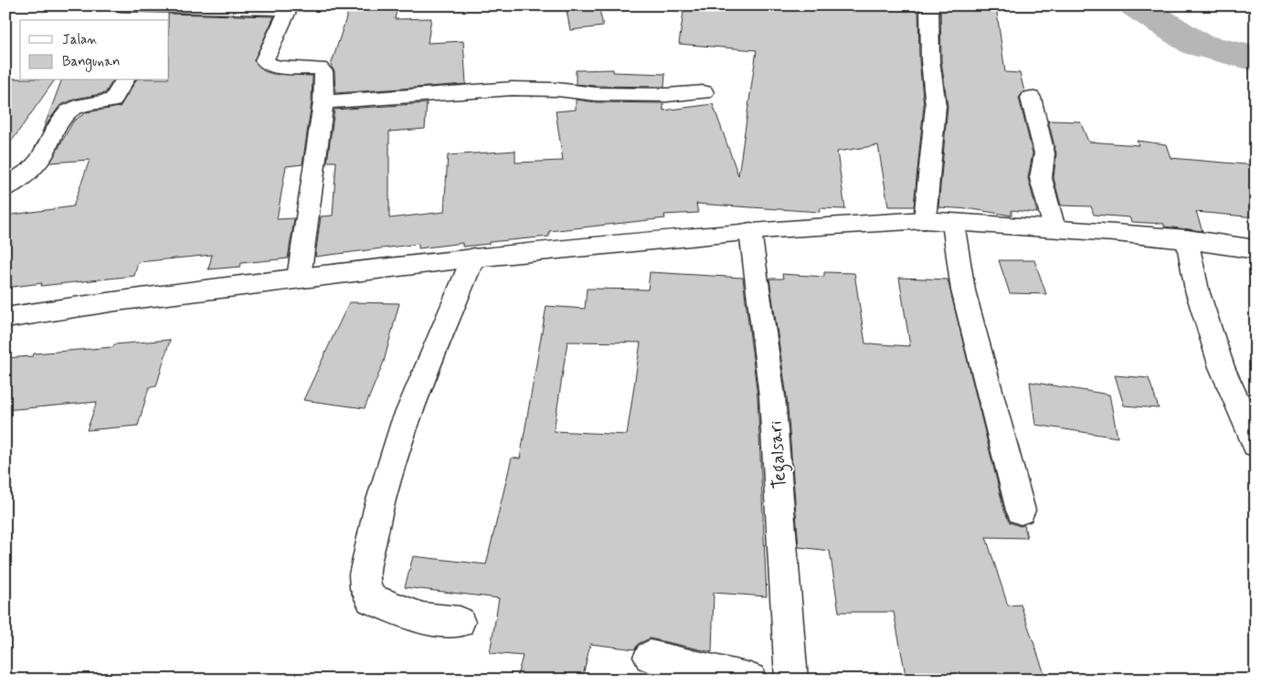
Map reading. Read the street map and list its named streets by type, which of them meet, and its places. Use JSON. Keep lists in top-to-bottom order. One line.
{"streets":{"street":["Tegalsari"]},"legend":["Jalan","Bangunan"]}
